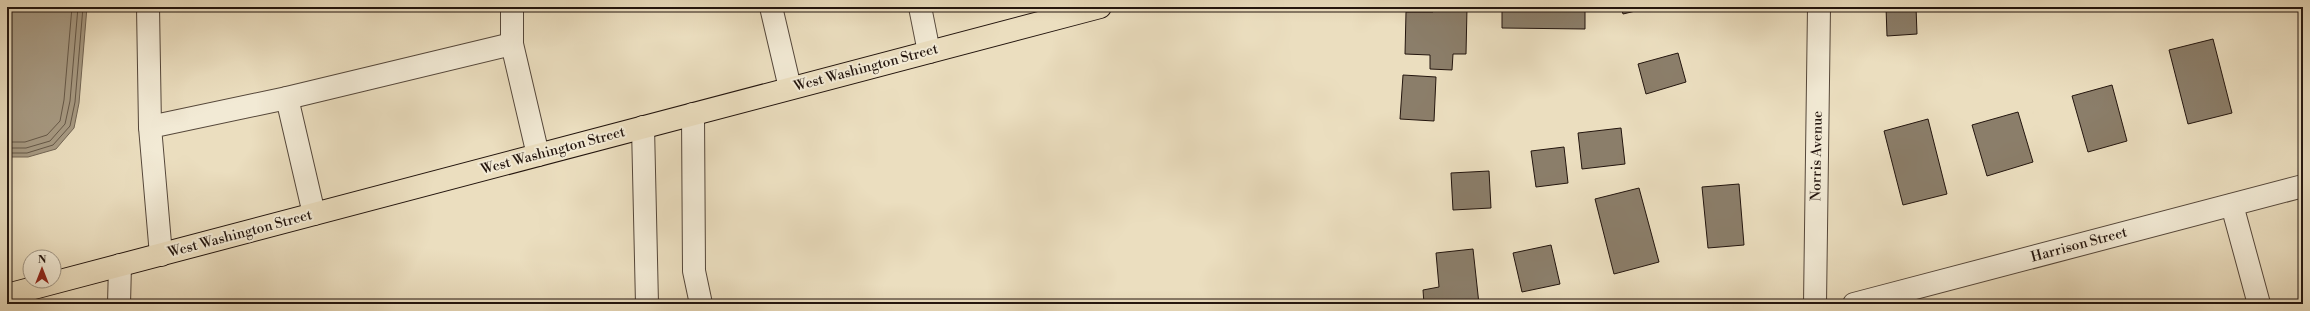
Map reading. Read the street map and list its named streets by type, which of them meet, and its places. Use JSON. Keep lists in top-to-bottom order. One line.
{"streets":{"main road":["West Washington Street"],"street":["Norris Avenue","Harrison Street"]},"north":"top"}
